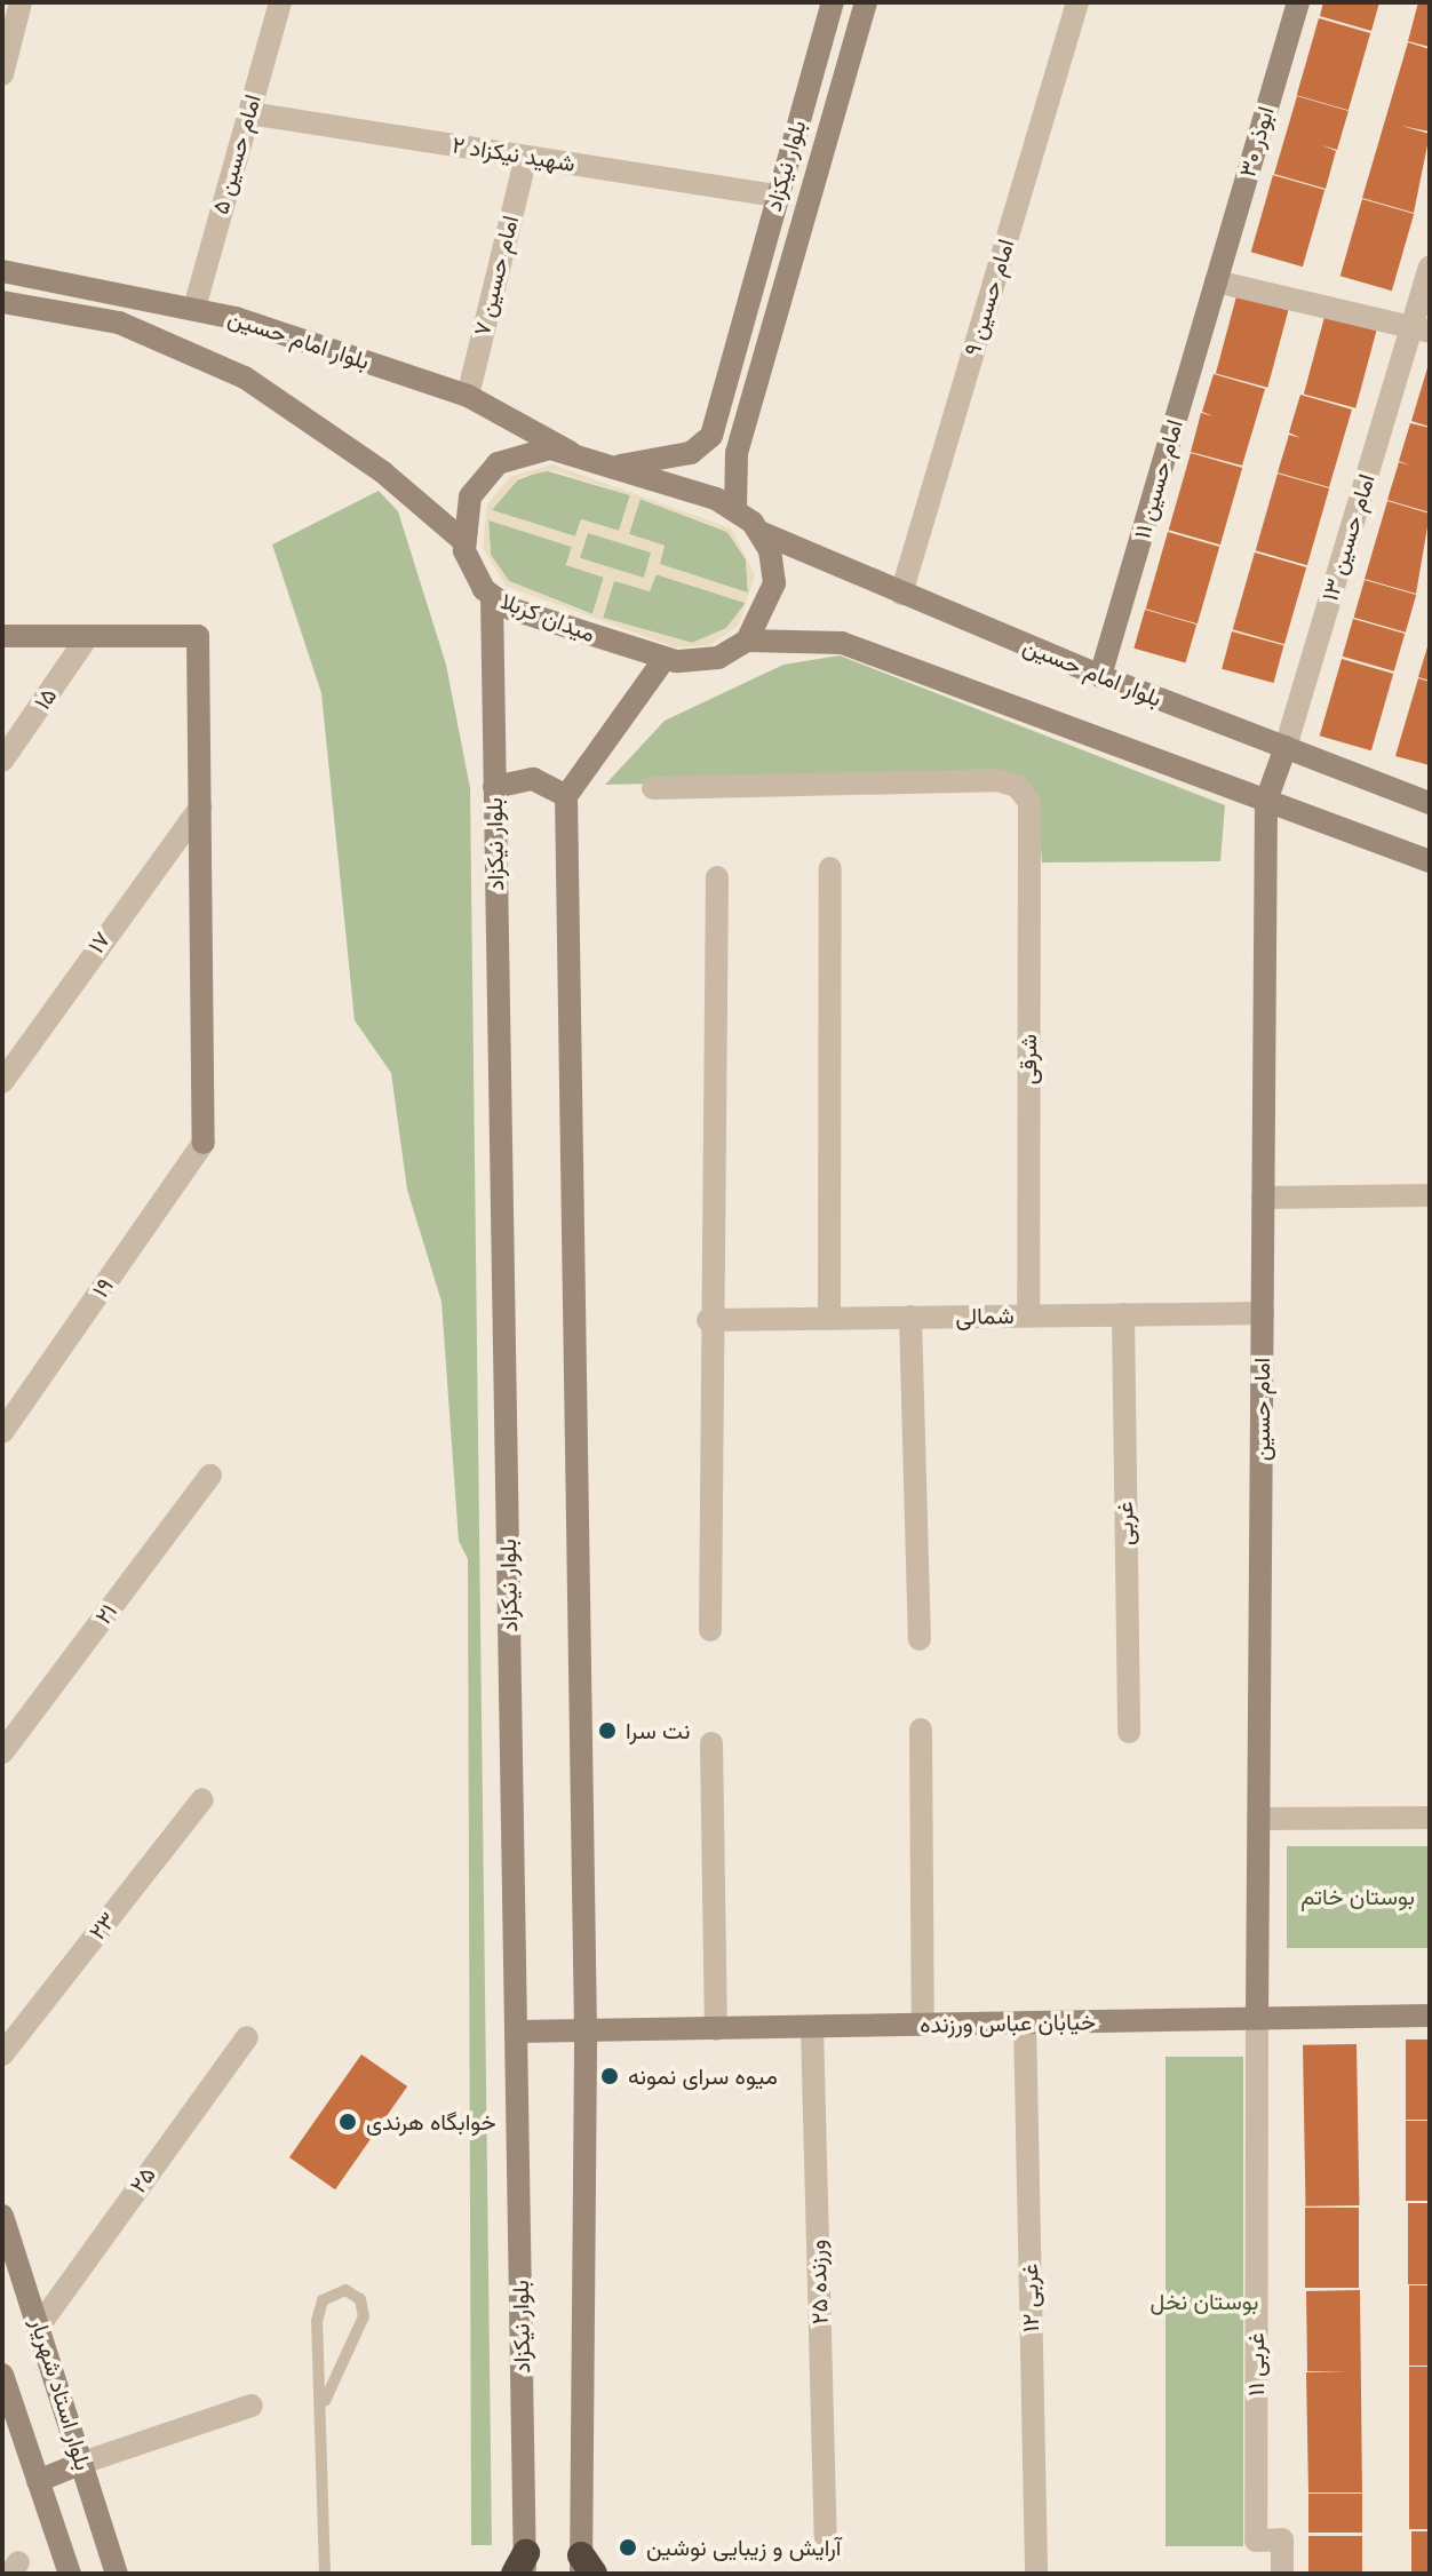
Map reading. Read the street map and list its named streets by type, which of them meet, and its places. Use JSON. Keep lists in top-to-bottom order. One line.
{"streets":{"main road":["ابوذر ۳۰","بلوار نیکزاد","بلوار امام حسین","امام حسین ۱۱","میدان کربلا","امام حسین","خیابان عباس ورزنده","بلوار استاد شهریار"],"street":["امام حسین ۵","شهید نیکزاد ۲","امام حسین ۷","امام حسین ۹","امام حسین ۱۳","۱۵","۱۷","شرقی","۱۹","شمالی","غربی","۲۱","۲۳","۲۵","ورزنده ۲۵","غربی ۱۲","غربی ۱۱"]},"crossings":[["ابوذر ۳۰","امام حسین ۱۱"],["امام حسین ۵","شهید نیکزاد ۲"],["امام حسین ۵","بلوار امام حسین"],["شهید نیکزاد ۲","بلوار نیکزاد"],["شهید نیکزاد ۲","امام حسین ۷"],["بلوار نیکزاد","میدان کربلا"],["بلوار نیکزاد","خیابان عباس ورزنده"],["امام حسین ۷","بلوار امام حسین"],["امام حسین ۹","بلوار امام حسین"],["بلوار امام حسین","امام حسین ۱۱"],["بلوار امام حسین","امام حسین ۱۳"],["بلوار امام حسین","امام حسین"],["امام حسین ۱۳","امام حسین"],["شرقی","شمالی"],["شمالی","امام حسین"],["شمالی","غربی"],["امام حسین","خیابان عباس ورزنده"],["امام حسین","غربی ۱۱"],["خیابان عباس ورزنده","ورزنده ۲۵"],["خیابان عباس ورزنده","غربی ۱۲"],["خیابان عباس ورزنده","غربی ۱۱"],["۲۵","بلوار استاد شهریار"]],"parks":["بوستان خاتم","بوستان نخل"],"places":["نت سرا","میوه سرای نمونه","خوابگاه هرندی","آرایش و زیبایی نوشین"]}
